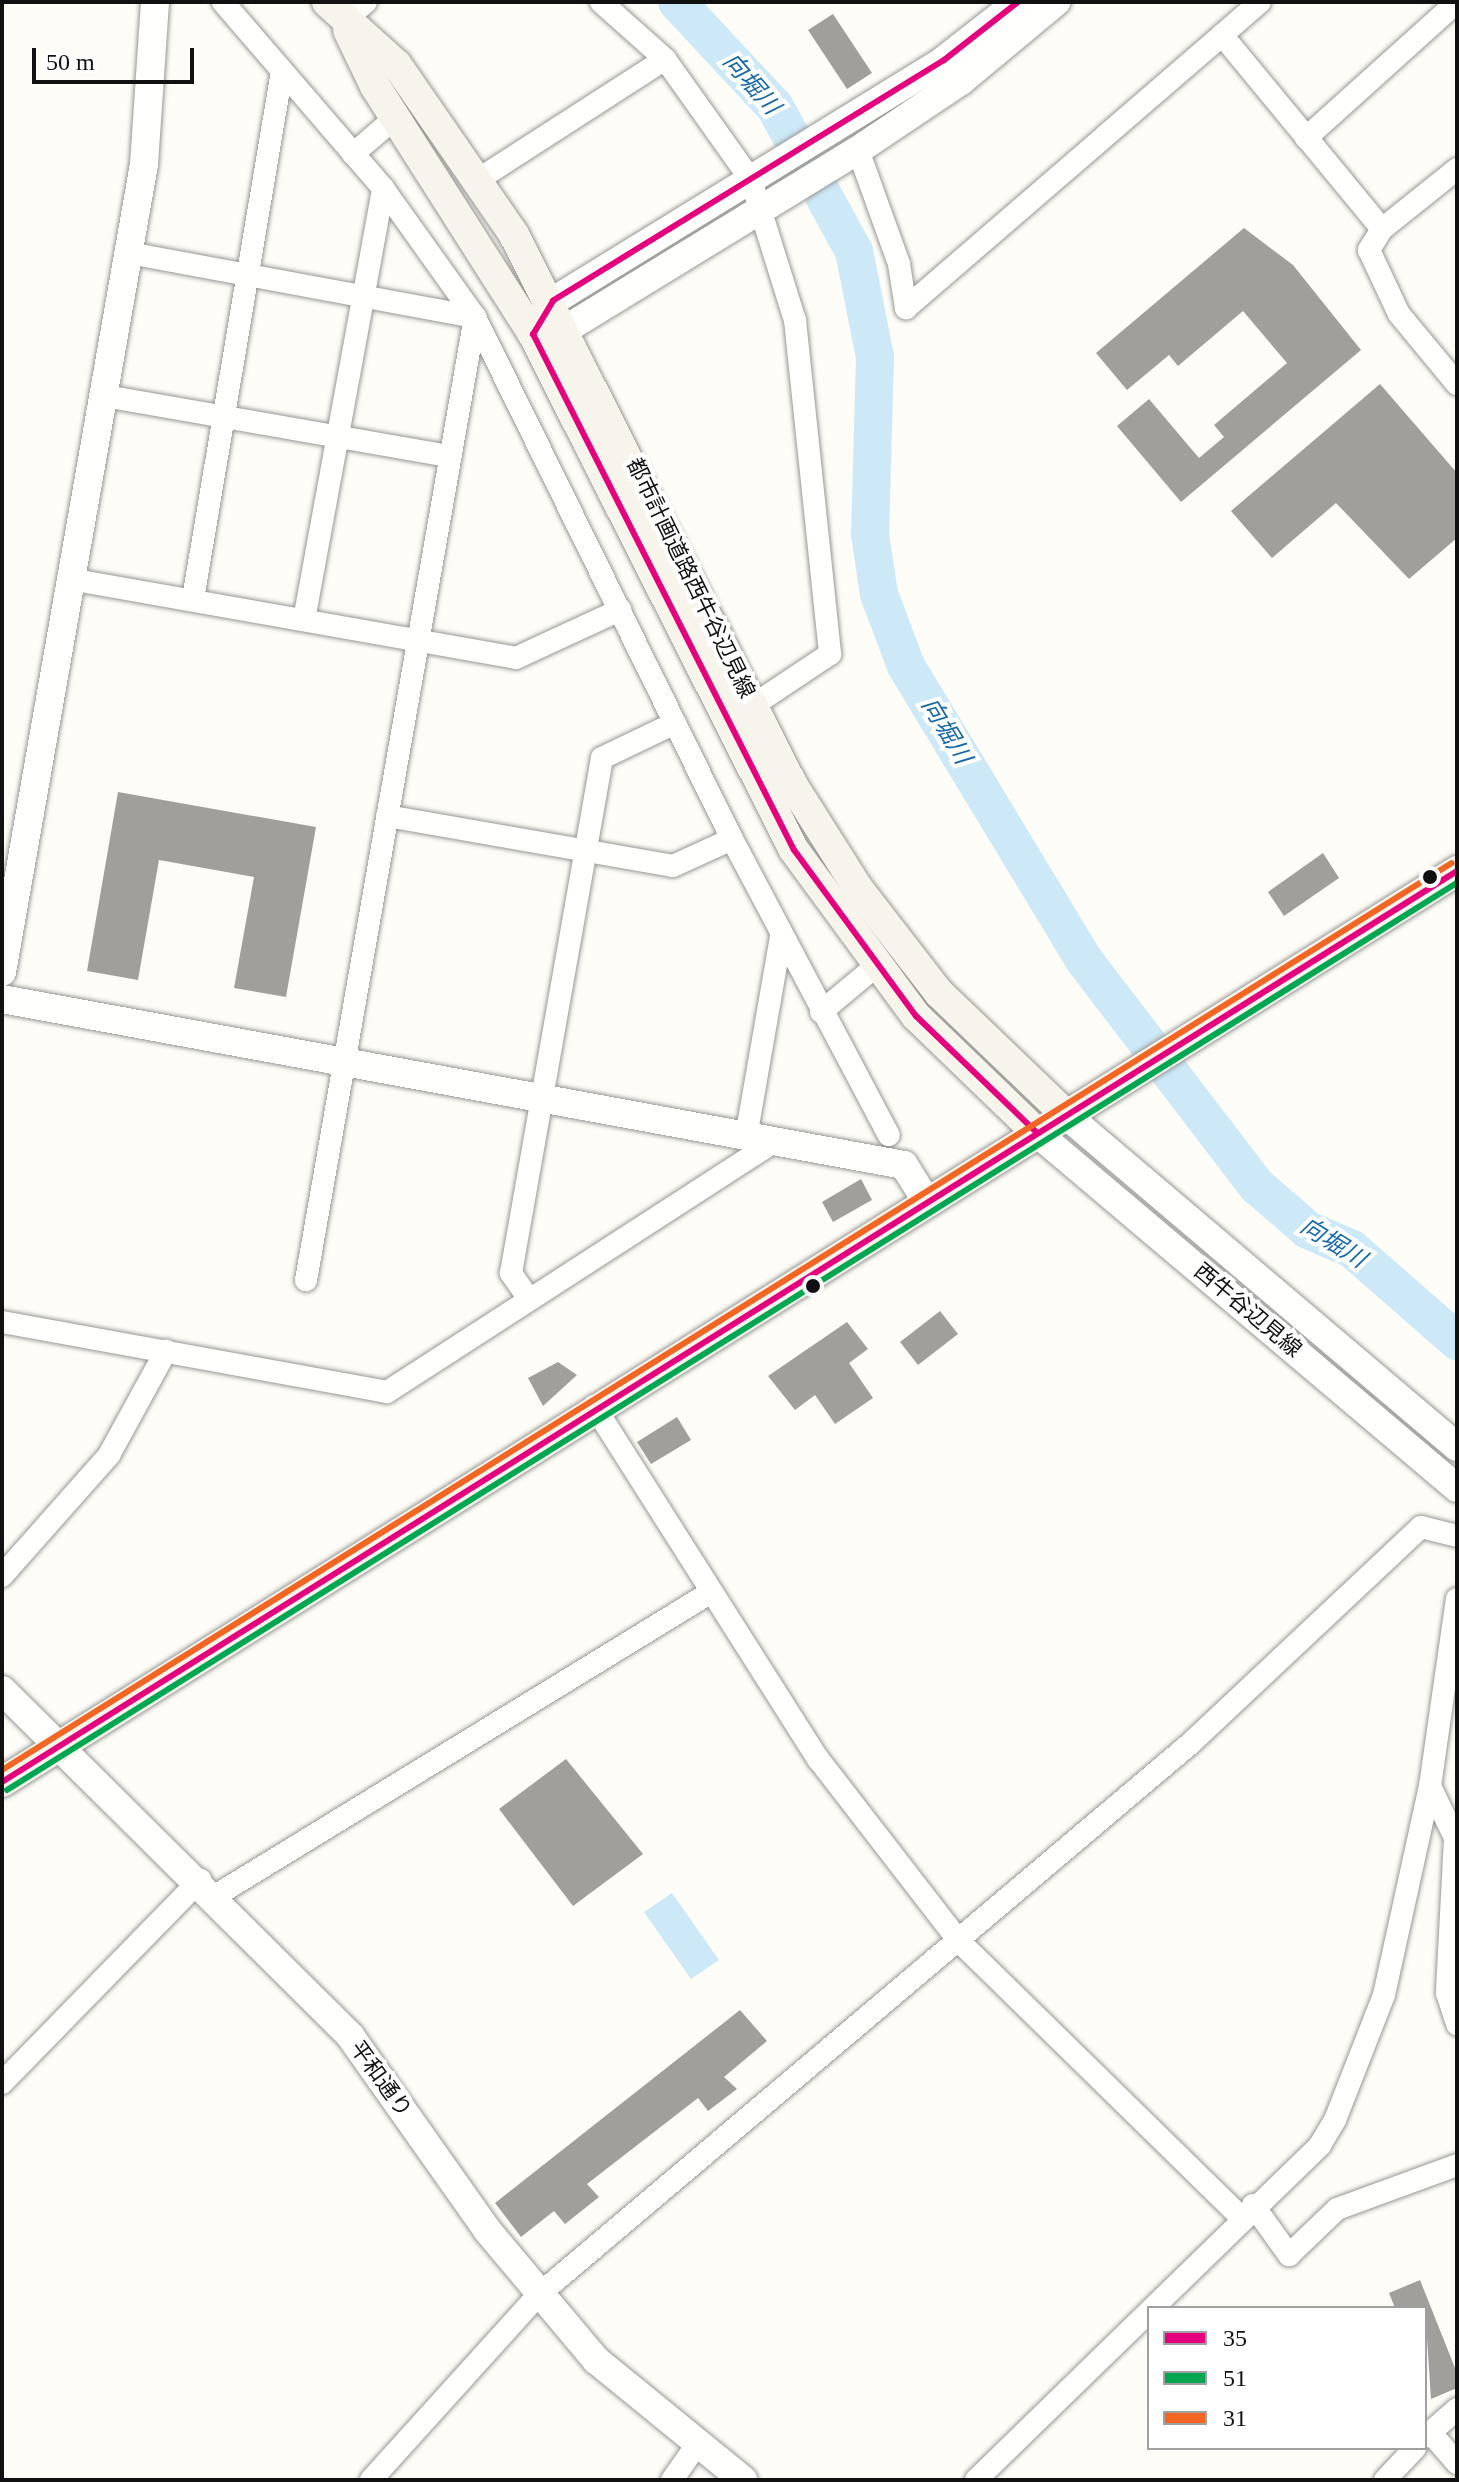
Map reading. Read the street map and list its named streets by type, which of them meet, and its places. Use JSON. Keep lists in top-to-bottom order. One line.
{"streets":{"main road":["都市計画道路西牛谷辺見線"],"street":["西牛谷辺見線","平和通り"]},"crossings":[["都市計画道路西牛谷辺見線","西牛谷辺見線"]],"water":["向堀川"],"lines":["transit line 35","transit line 31","transit line 51"],"legend":["35","51","31"],"scale_bar":"50 m"}
